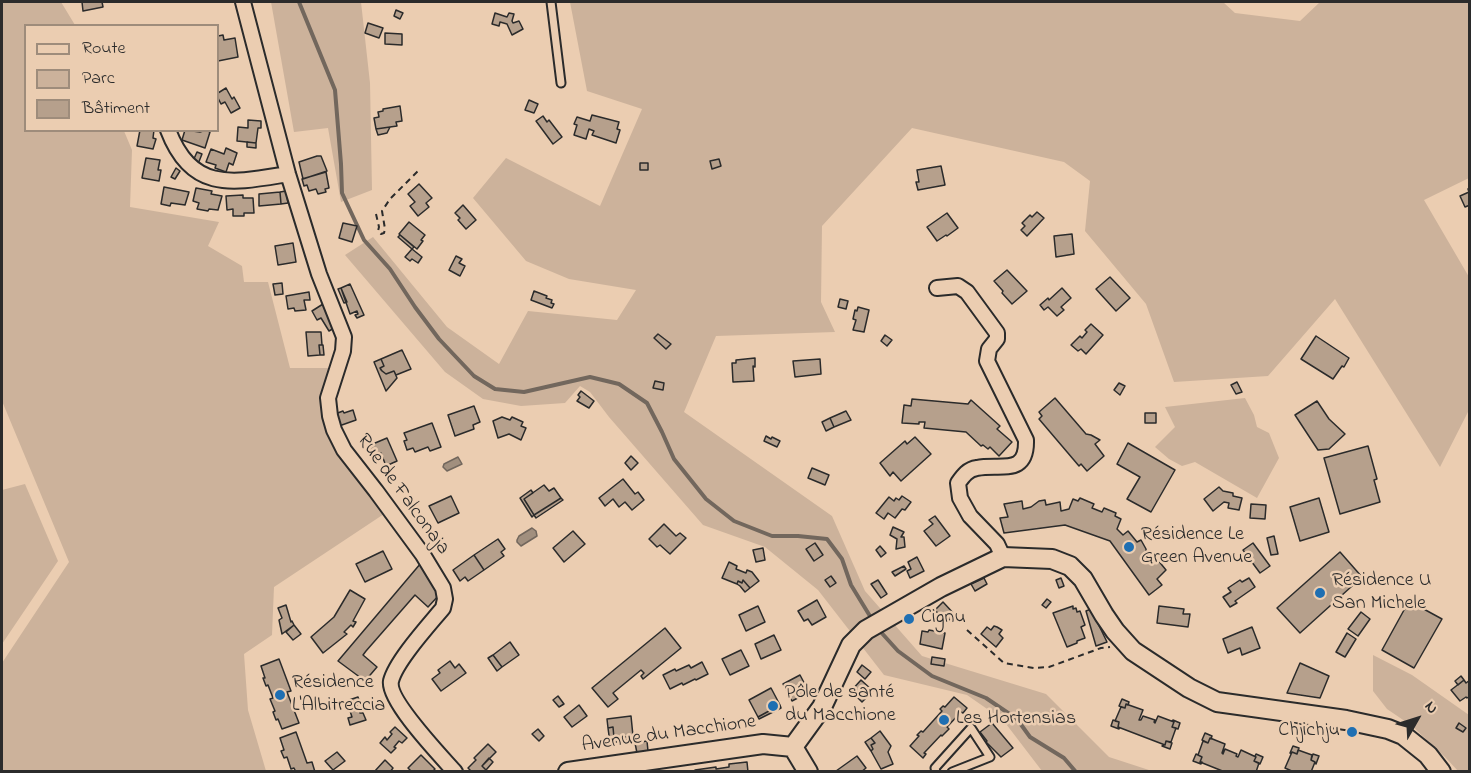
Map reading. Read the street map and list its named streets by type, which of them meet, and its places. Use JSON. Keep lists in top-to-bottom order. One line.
{"streets":{"main road":["Avenue du Macchione"],"street":["Rue de Falconaja"]},"places":["Résidence Le Green Avenue","Résidence U San Michele","Cignu","Résidence L'Albitreccia","Pôle de santé du Macchione","Les Hortensias","Chjichju"],"legend":["Route","Parc","Bâtiment"],"north":"top right"}
